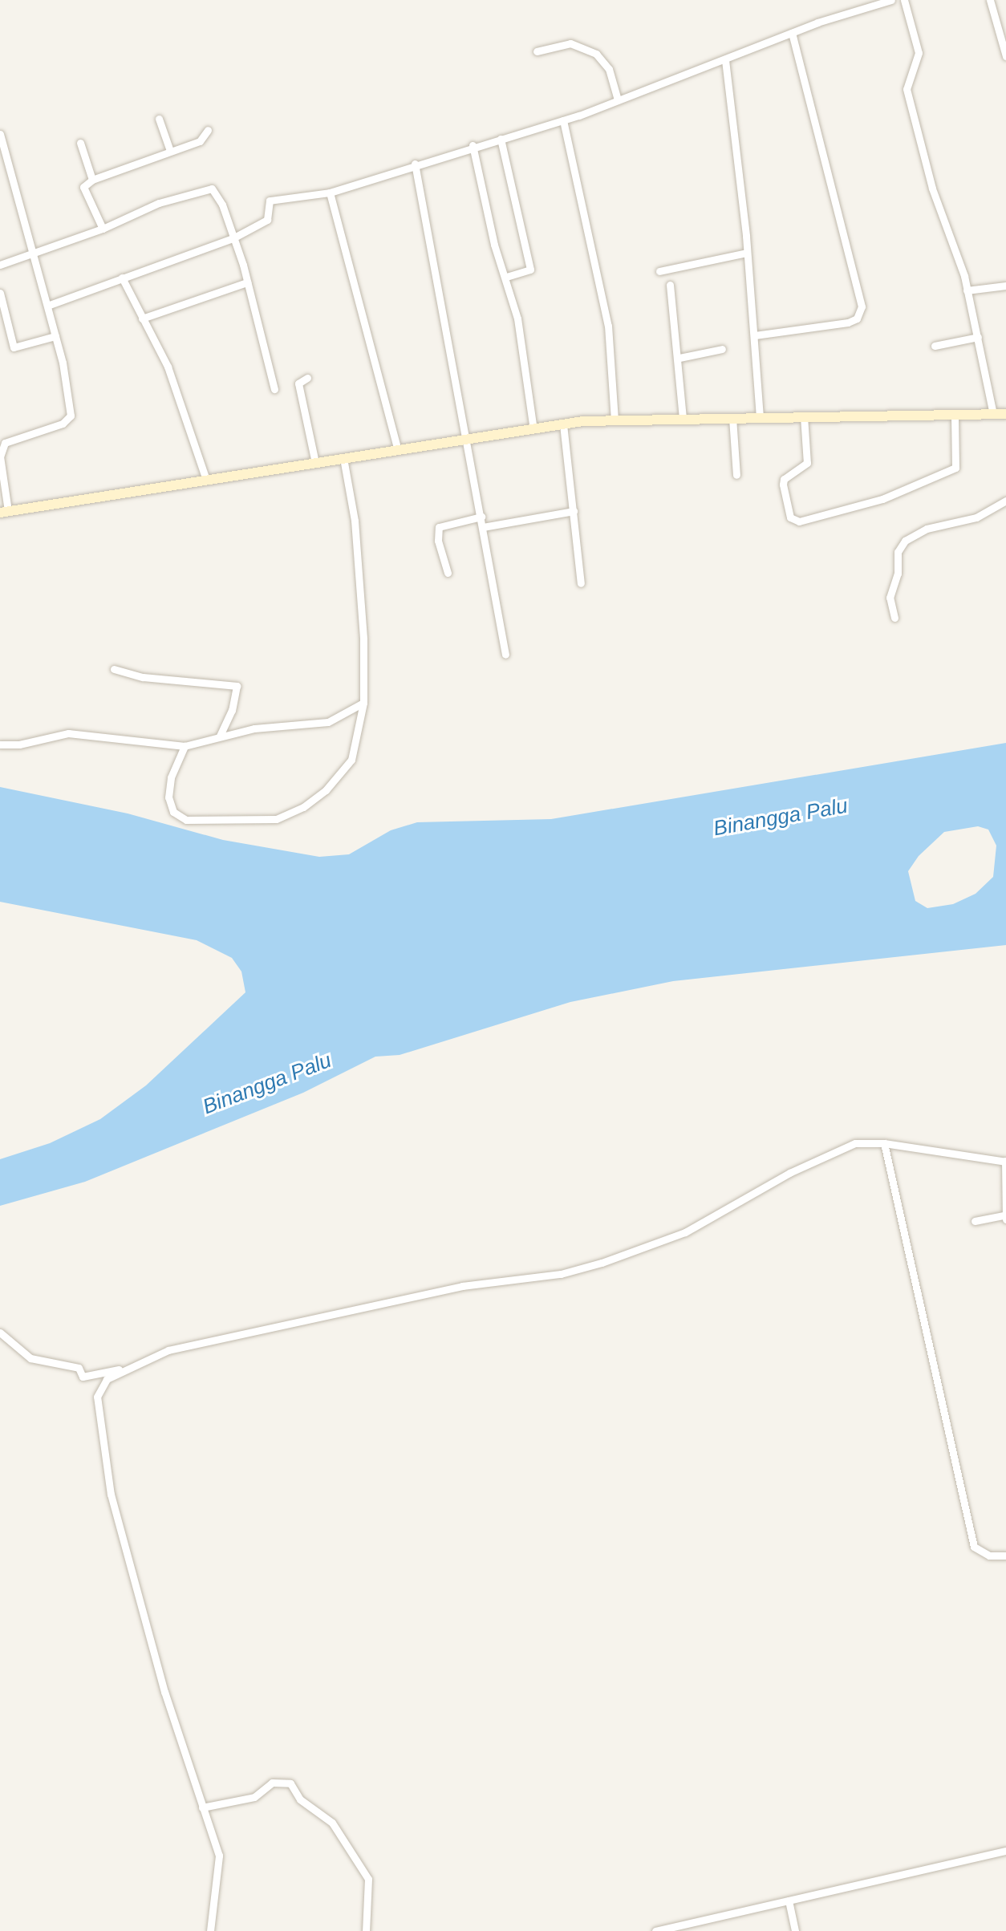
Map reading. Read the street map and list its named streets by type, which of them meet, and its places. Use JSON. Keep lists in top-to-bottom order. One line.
{"water":["Binangga Palu"]}
